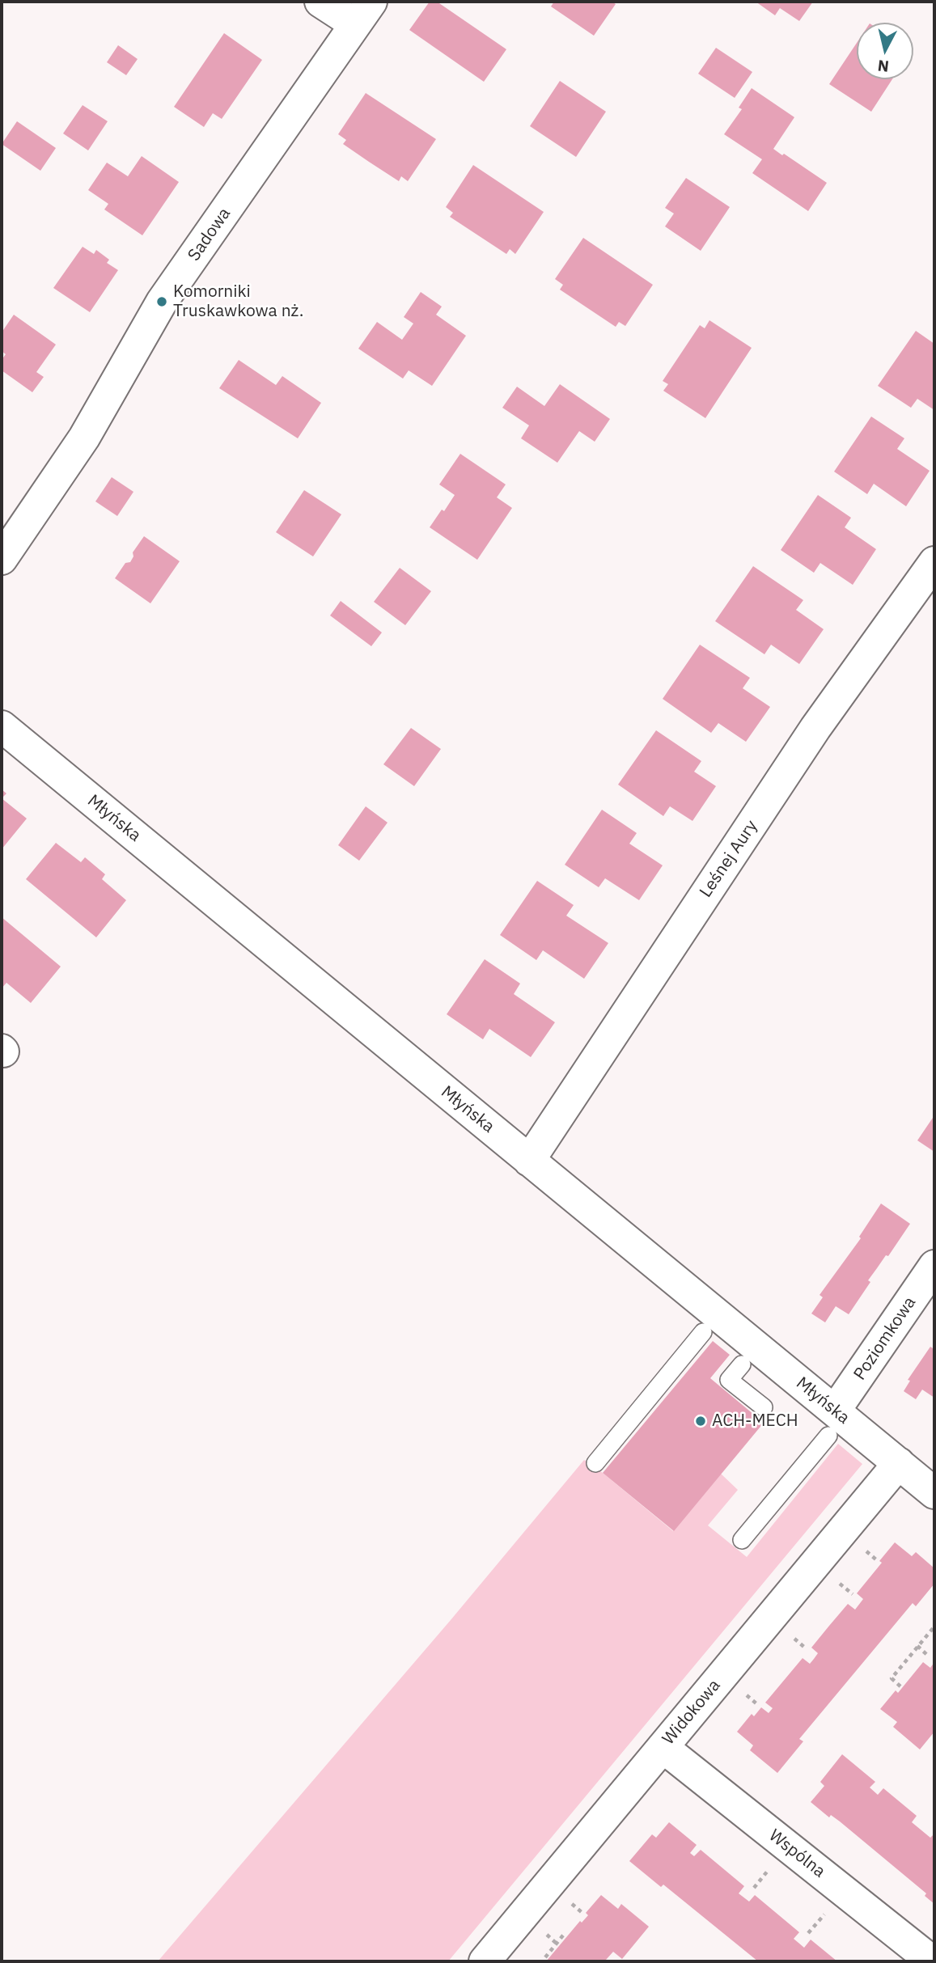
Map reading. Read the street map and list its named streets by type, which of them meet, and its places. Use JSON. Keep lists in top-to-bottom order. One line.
{"streets":{"street":["Sadowa","Młyńska","Leśnej Aury","Poziomkowa","Widokowa","Wspólna"]},"crossings":[["Młyńska","Leśnej Aury"],["Młyńska","Poziomkowa"],["Młyńska","Widokowa"],["Widokowa","Wspólna"]],"places":["Komorniki Truskawkowa nż.","ACH-MECH"],"north":"bottom"}
